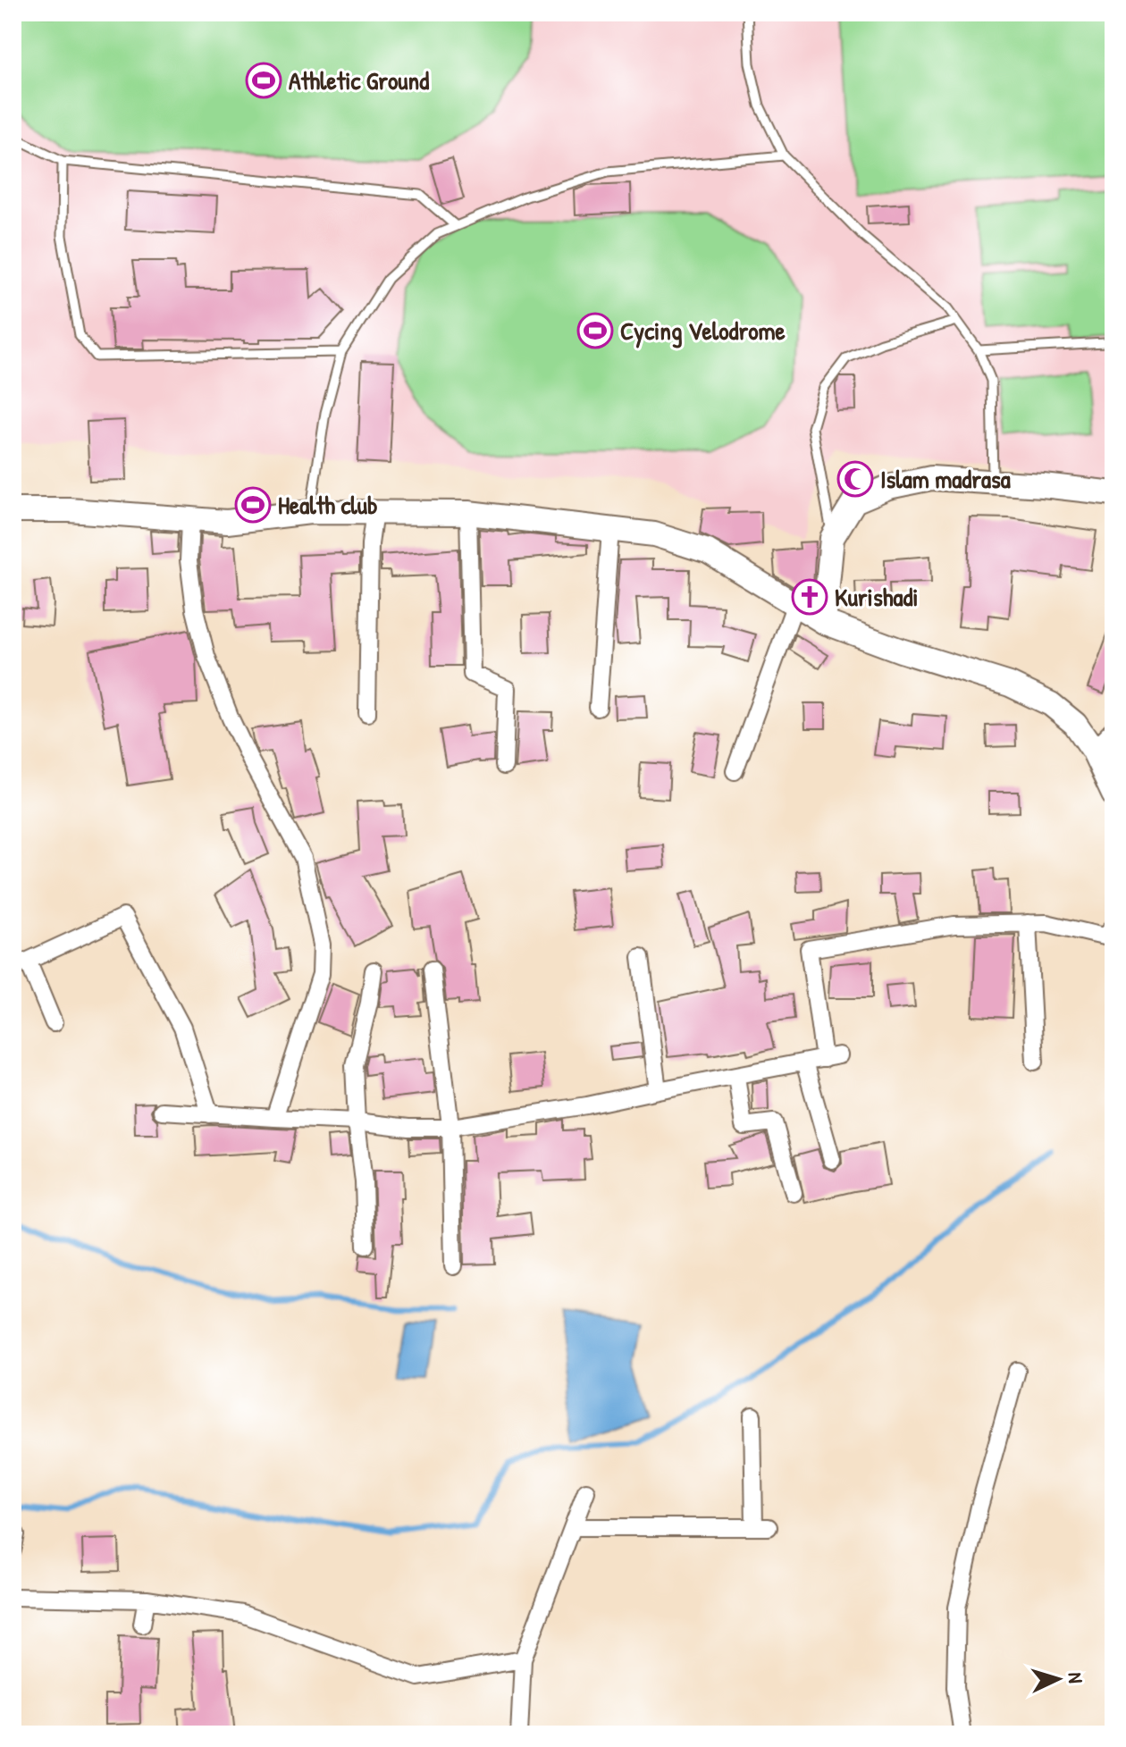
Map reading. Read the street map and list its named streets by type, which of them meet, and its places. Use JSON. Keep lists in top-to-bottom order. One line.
{"places":{"sports":["Athletic Ground","Cycing Velodrome","Health club"],"mosque":["Islam madrasa"],"church":["Kurishadi"]},"north":"right"}
